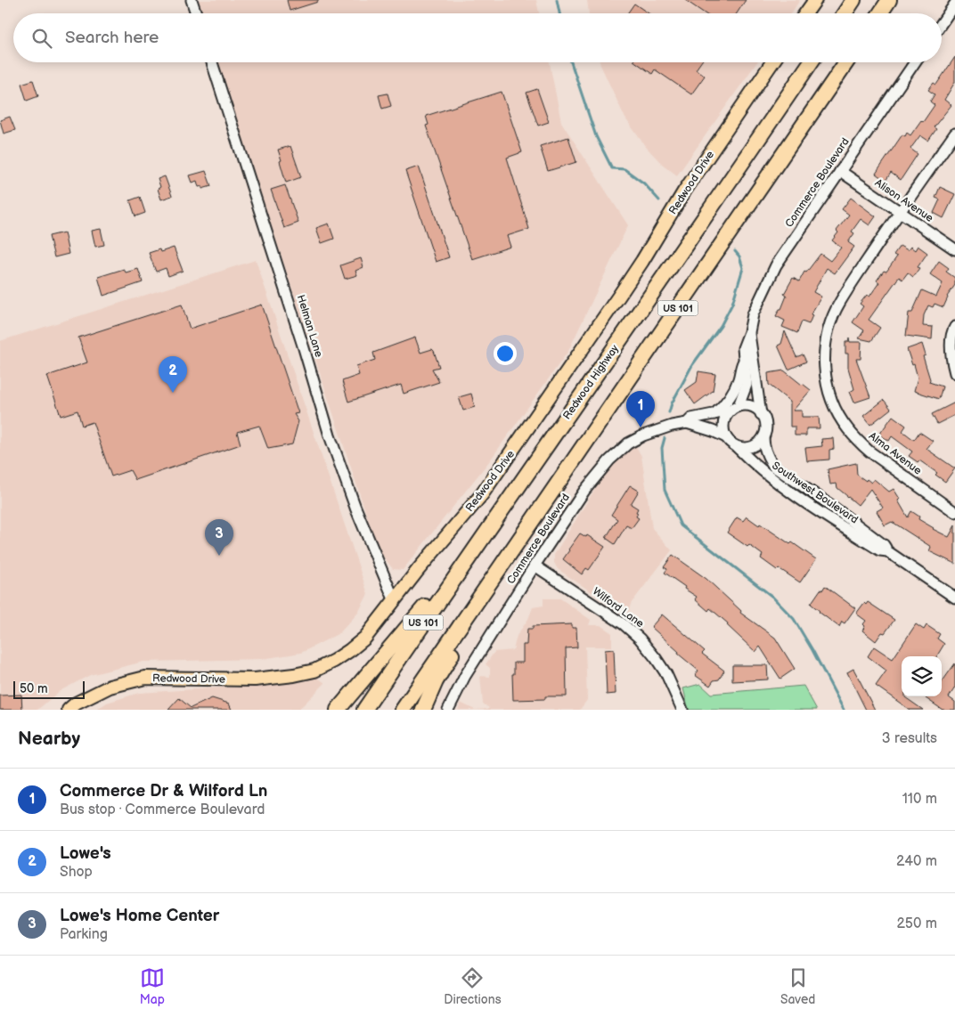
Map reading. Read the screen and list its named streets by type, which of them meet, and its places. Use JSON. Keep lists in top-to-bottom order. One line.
{"streets":{"highway":["US 101","Redwood Highway"],"main road":["Redwood Drive"],"street":["Commerce Boulevard","Alison Avenue","Helman Lane","Alma Avenue","Southwest Boulevard","Wilford Lane"]},"crossings":[["Redwood Drive","Helman Lane"],["Commerce Boulevard","Alison Avenue"],["Commerce Boulevard","Southwest Boulevard"],["Commerce Boulevard","Wilford Lane"],["Alison Avenue","Alma Avenue"]],"scale_bar":"50 m","page":{"search":"Search here","pins":["2","1","3"],"scale":"50 m","heading":["Nearby","3 results"],"list":[{"mark":"1","name":"Commerce Dr & Wilford Ln","note":"Bus stop · Commerce Boulevard","value":"110 m"},{"mark":"2","name":"Lowe's","note":"Shop","value":"240 m"},{"mark":"3","name":"Lowe's Home Center","note":"Parking","value":"250 m"}],"nav":["Map","Directions","Saved"]}}
